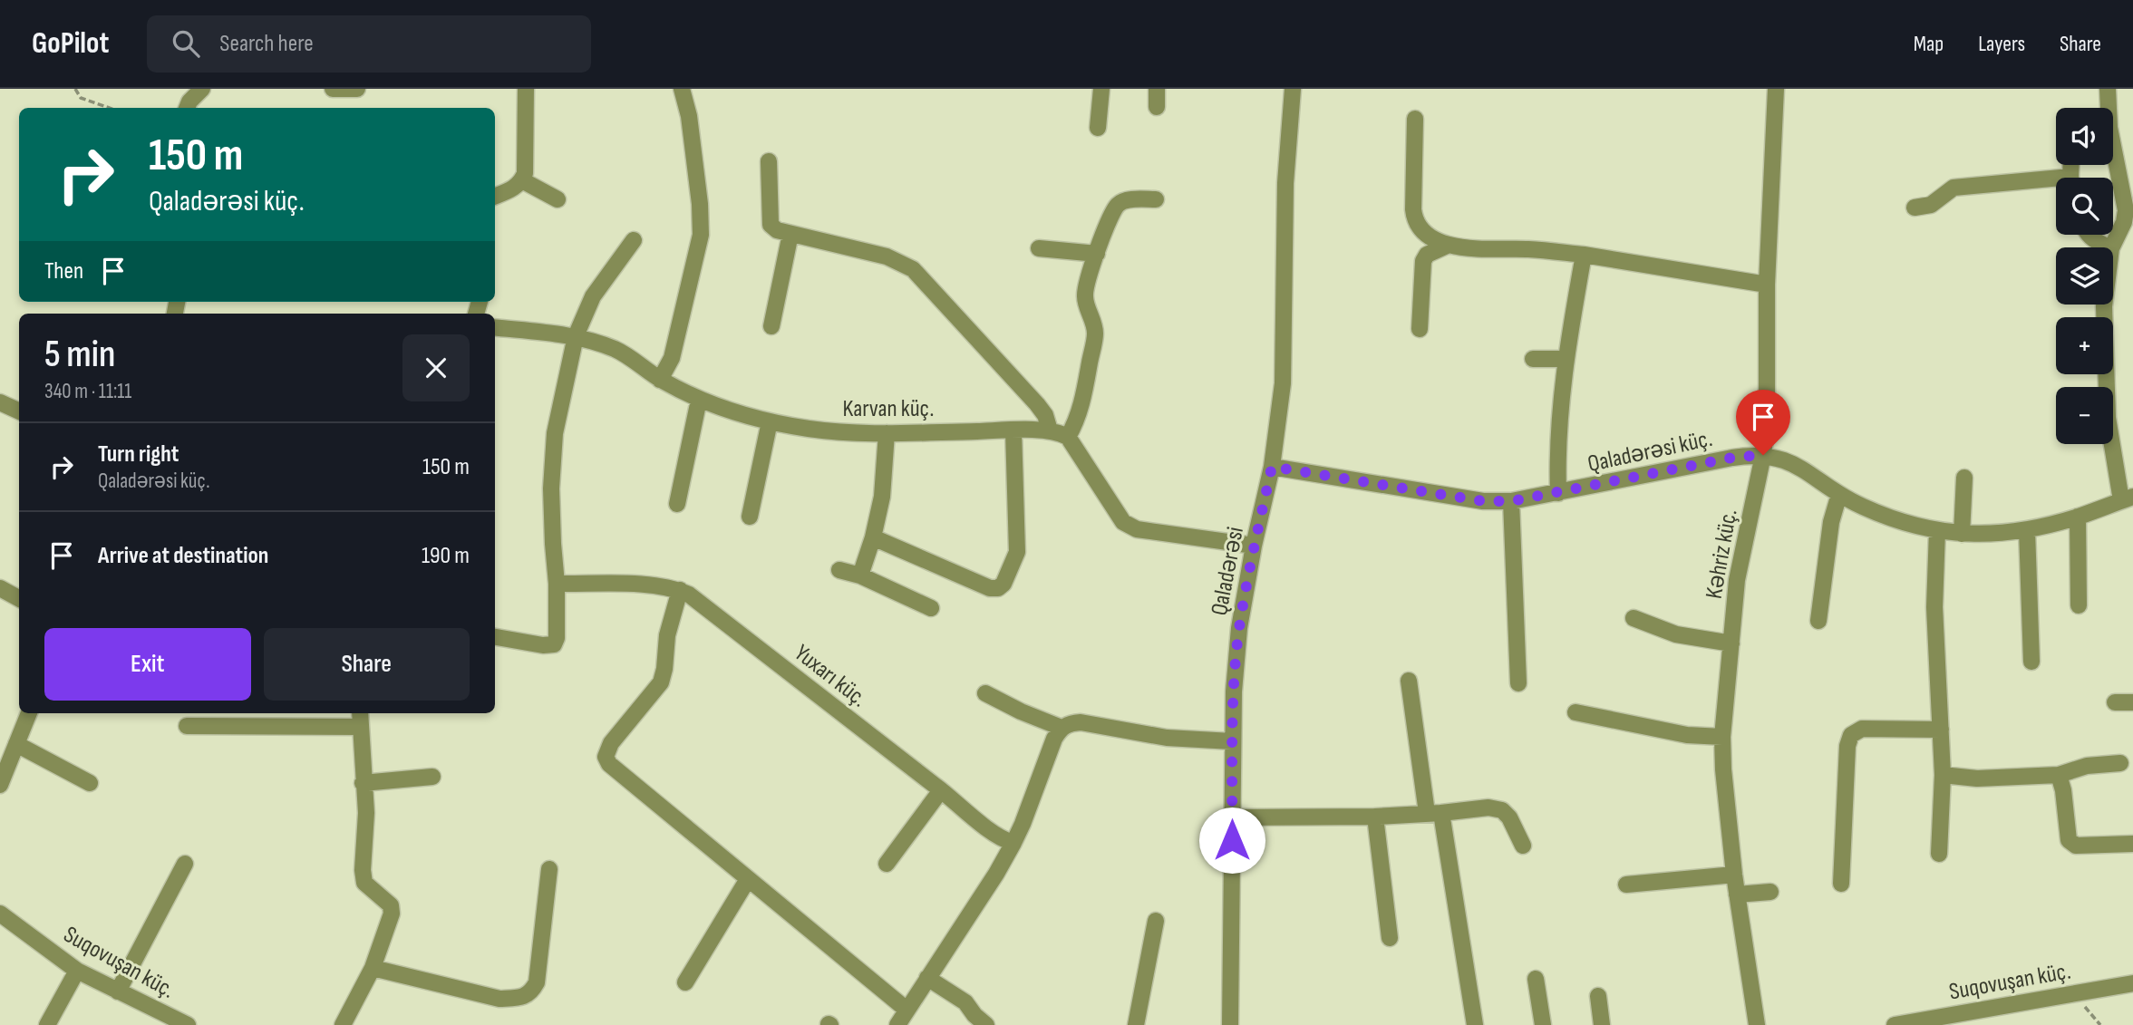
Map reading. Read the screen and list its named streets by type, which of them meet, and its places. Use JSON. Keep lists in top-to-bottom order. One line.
{"streets":{"street":["Karvan küç.","Qaladərəsi küç.","Kəhriz küç.","Qaladərəsi","Yuxarı küç.","Suqovuşan küç."]},"crossings":[["Qaladərəsi küç.","Kəhriz küç."],["Qaladərəsi küç.","Qaladərəsi"]],"page":{"header":"GoPilot","search":"Search here","nav":["Map","Layers","Share"],"map_buttons":["+","−"],"turn":["150 m","Qaladərəsi küç."],"then":"Then","heading":["5 min","340 m · 11:11"],"list":[{"name":"Turn right","note":"Qaladərəsi küç.","value":"150 m"},{"name":"Arrive at destination","value":"190 m"}],"buttons":["Exit","Share"]}}
